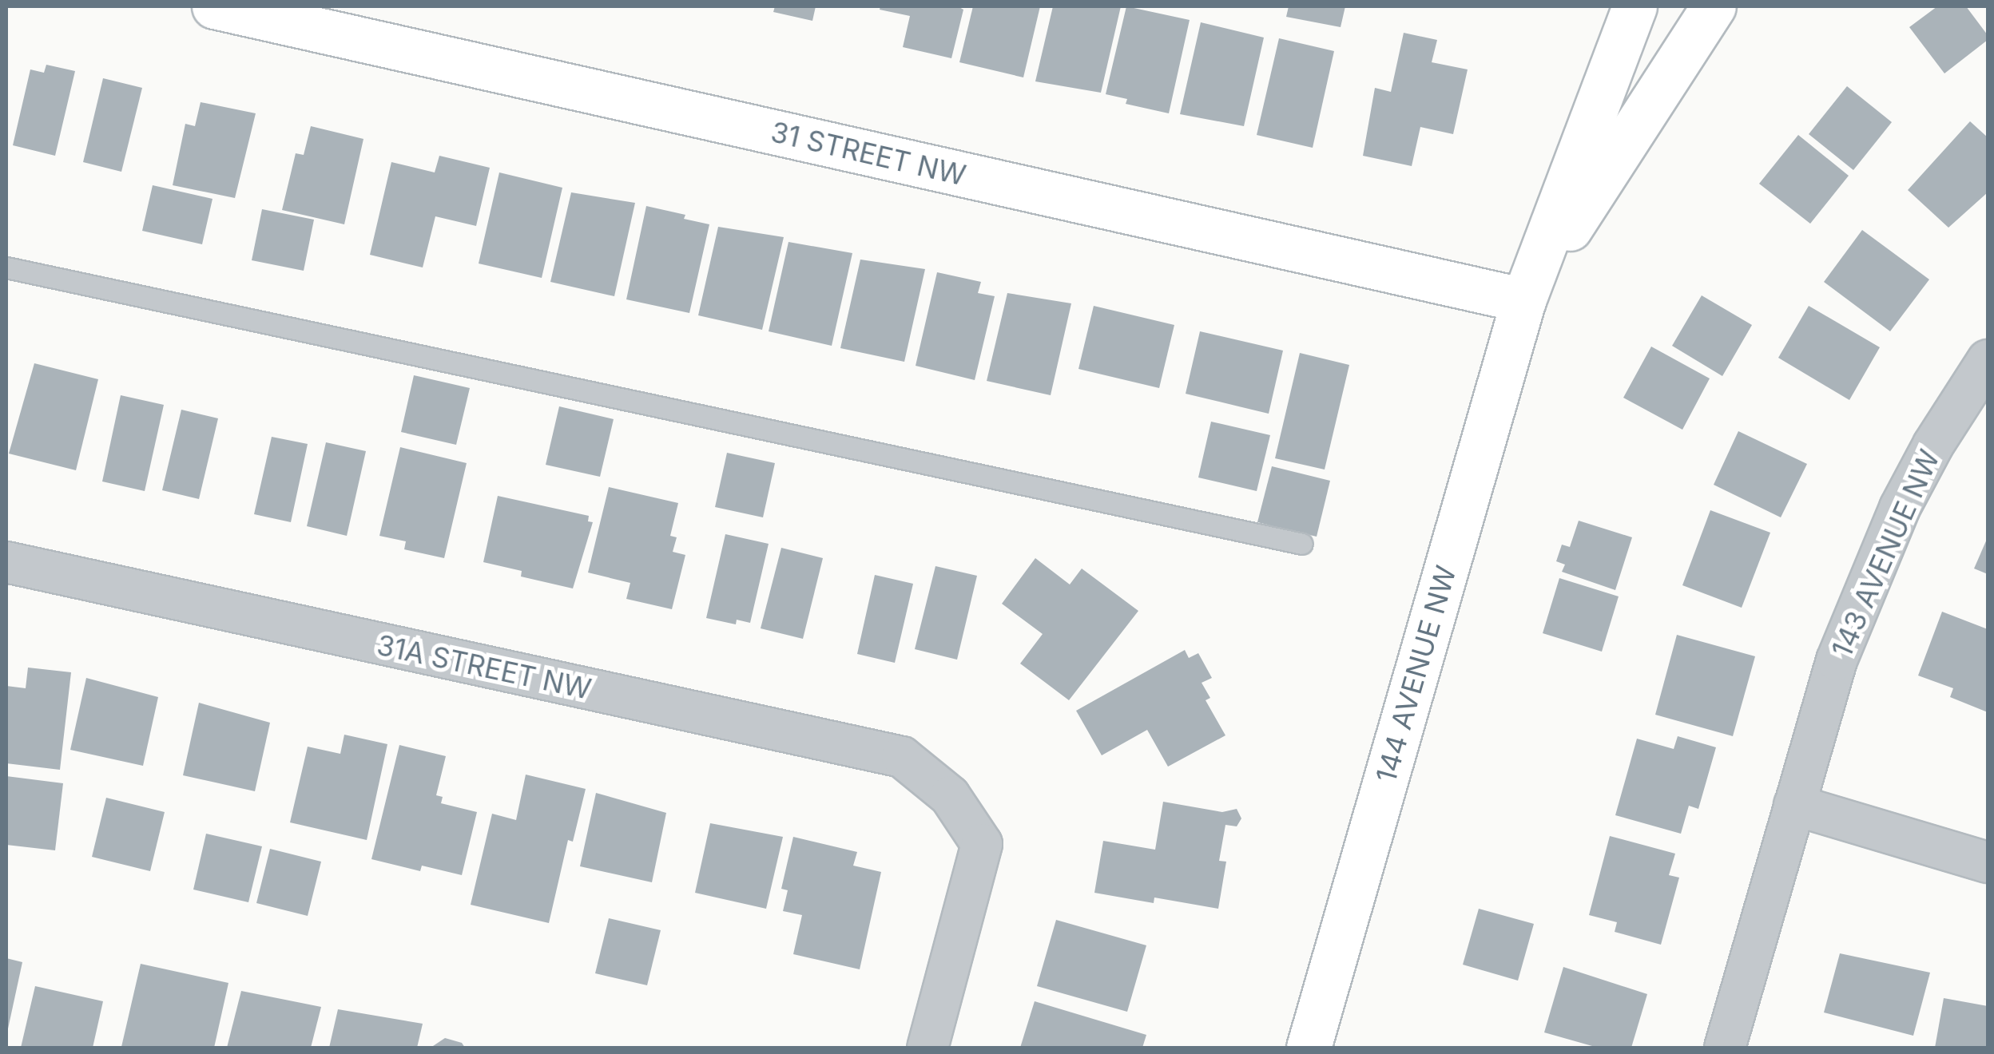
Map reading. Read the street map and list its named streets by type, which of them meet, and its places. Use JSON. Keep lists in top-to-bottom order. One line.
{"streets":{"main road":["31 STREET NW","144 AVENUE NW"],"street":["143 AVENUE NW","31A STREET NW"]},"crossings":[["31 STREET NW","144 AVENUE NW"]]}
